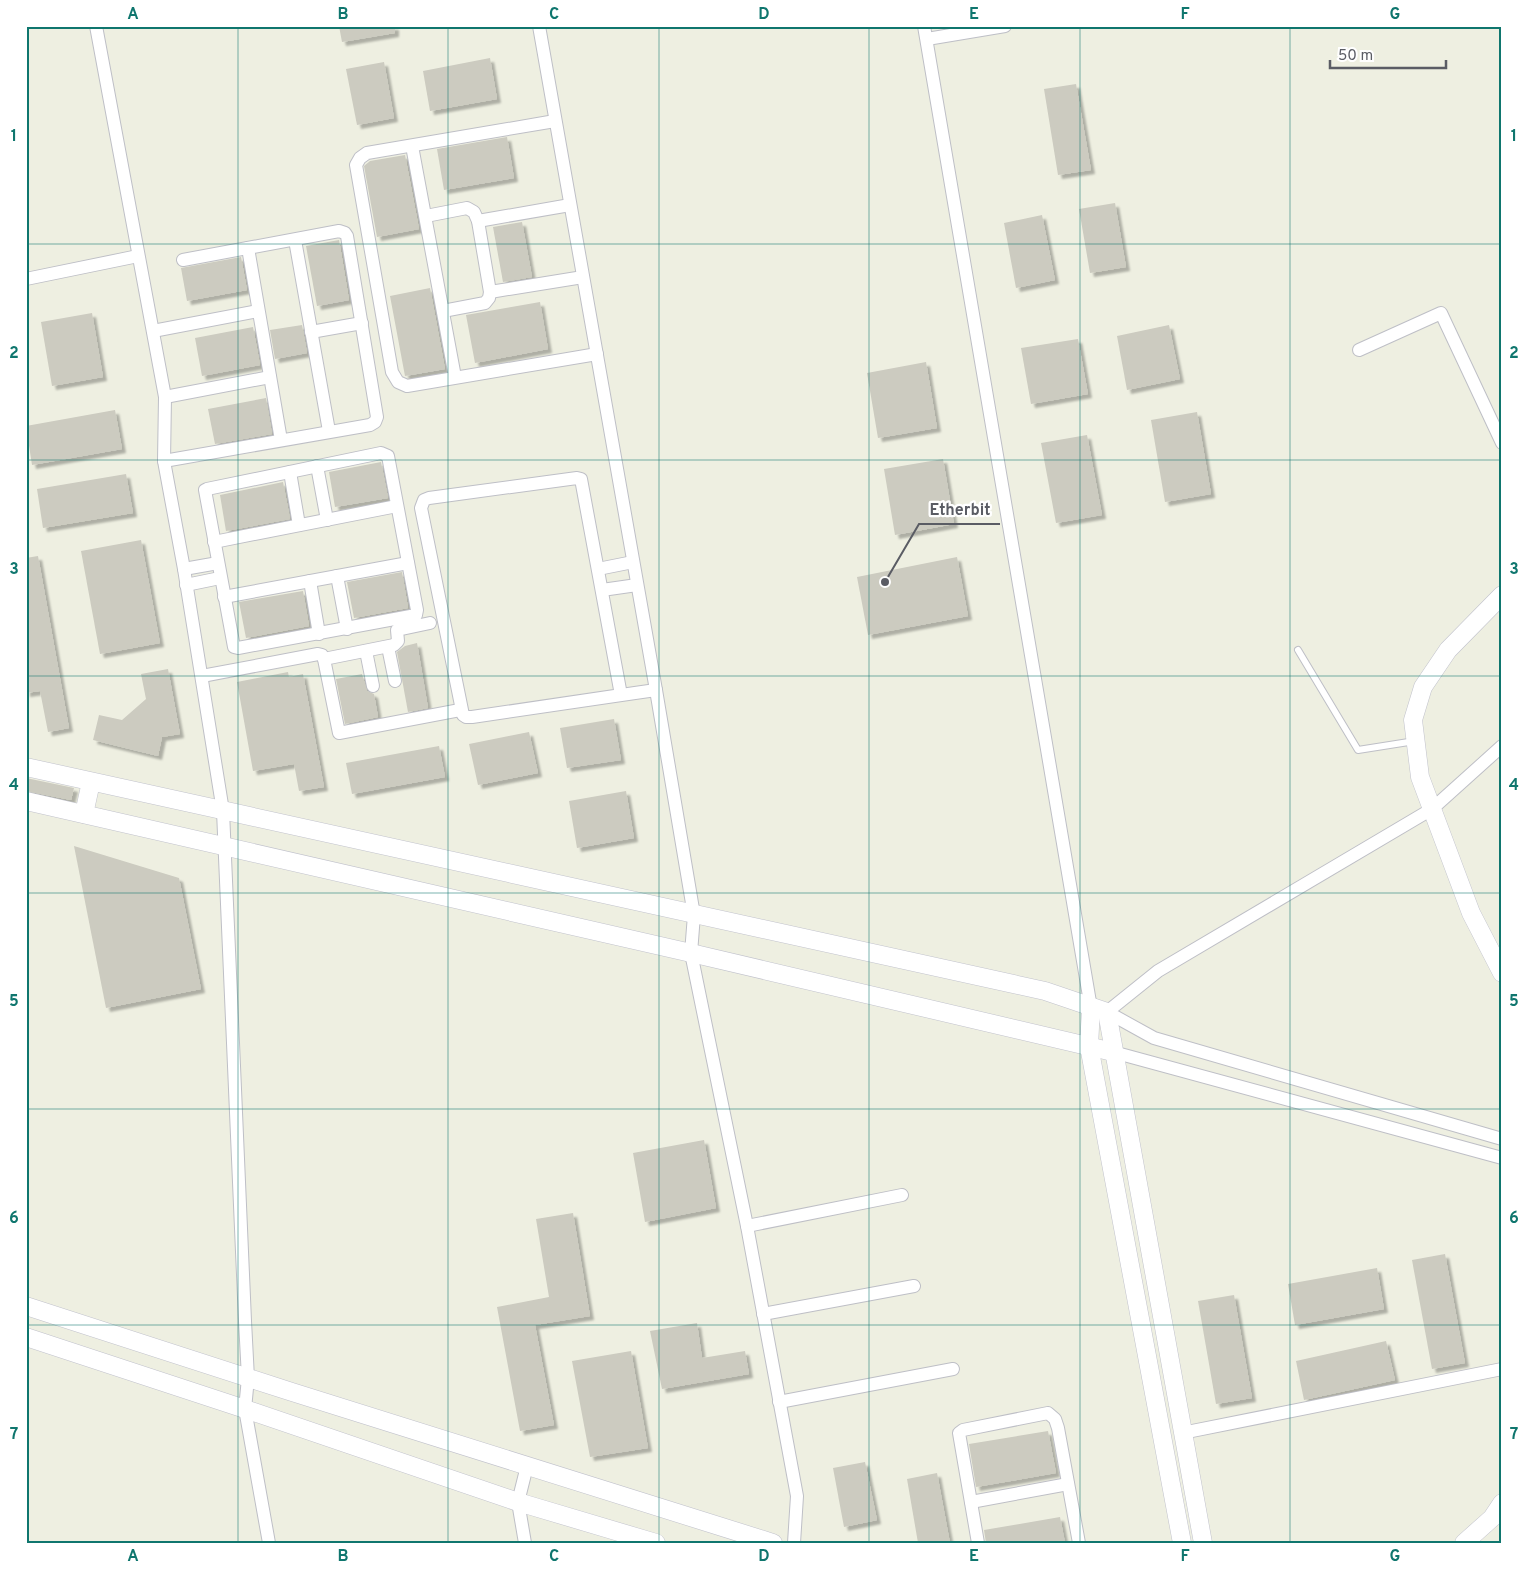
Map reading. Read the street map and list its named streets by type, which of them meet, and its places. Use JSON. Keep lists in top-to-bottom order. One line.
{"places":["Etherbit"],"scale_bar":"50 m","grid":{"columns":["A","B","C","D","E","F","G"],"rows":["1","2","3","4","5","6","7"]}}
